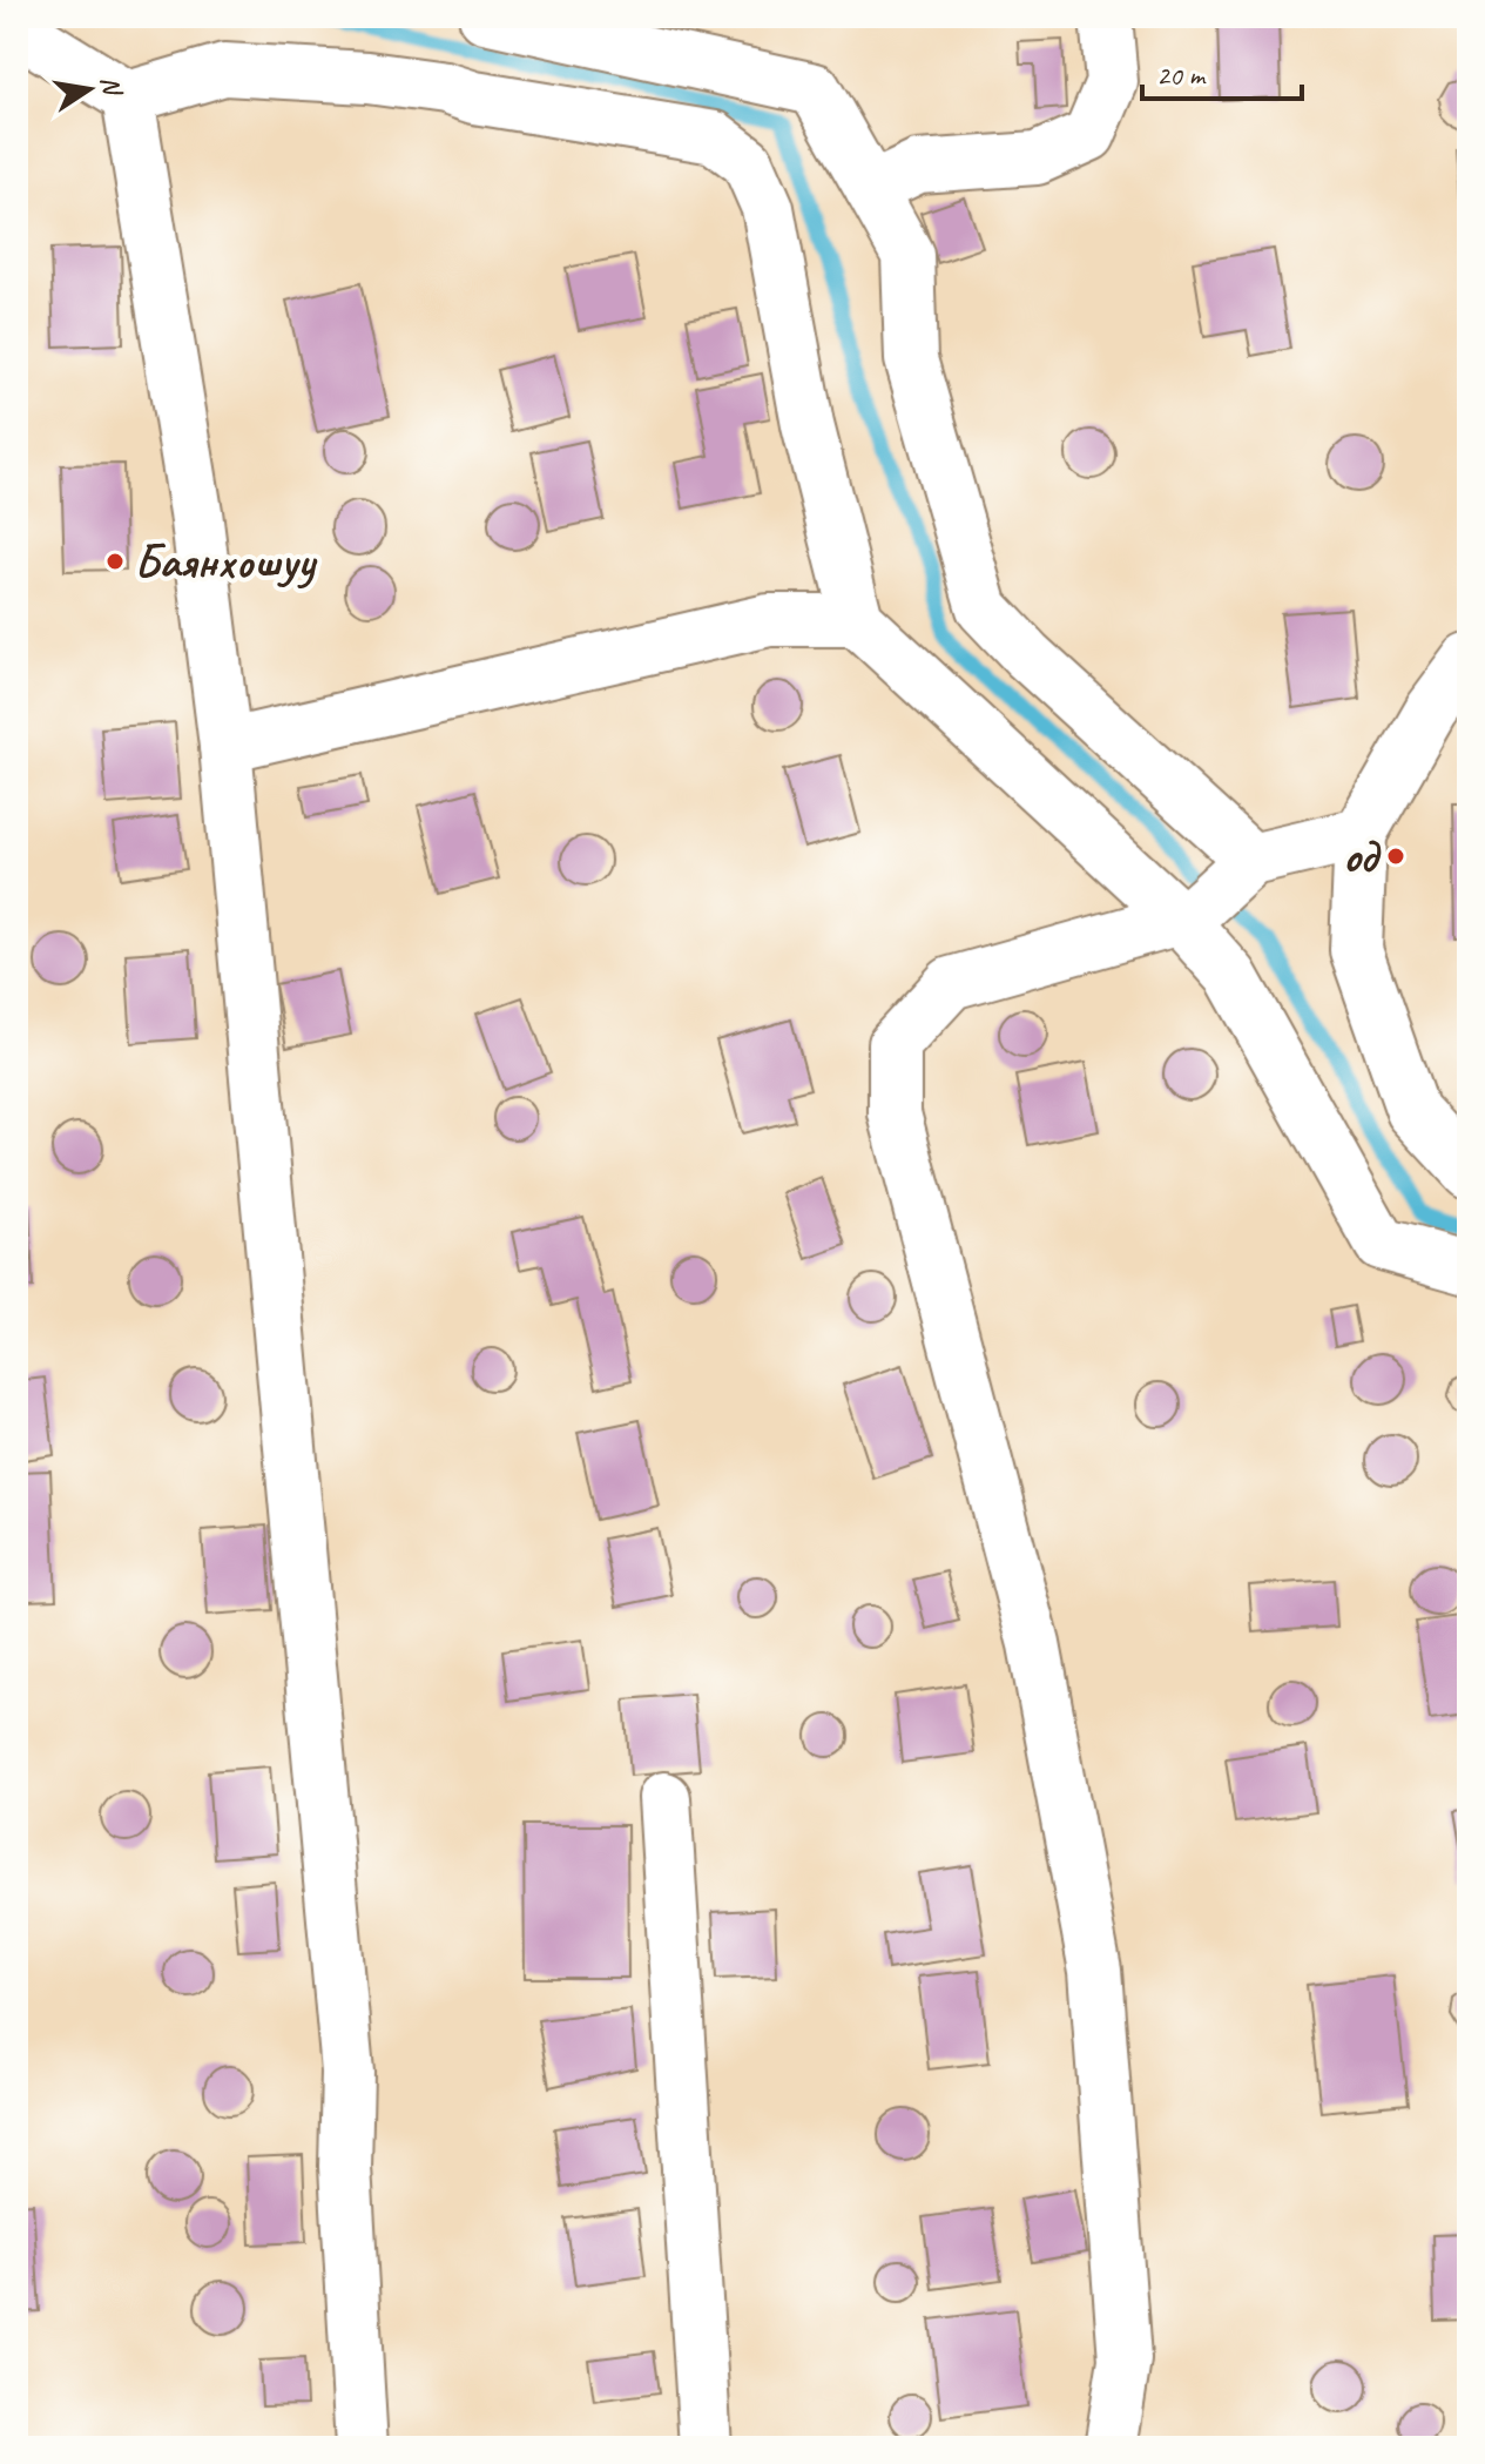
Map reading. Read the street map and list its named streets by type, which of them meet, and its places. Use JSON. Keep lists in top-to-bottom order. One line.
{"places":["Баянхошуу","од"],"scale_bar":"20 m","north":"right"}
